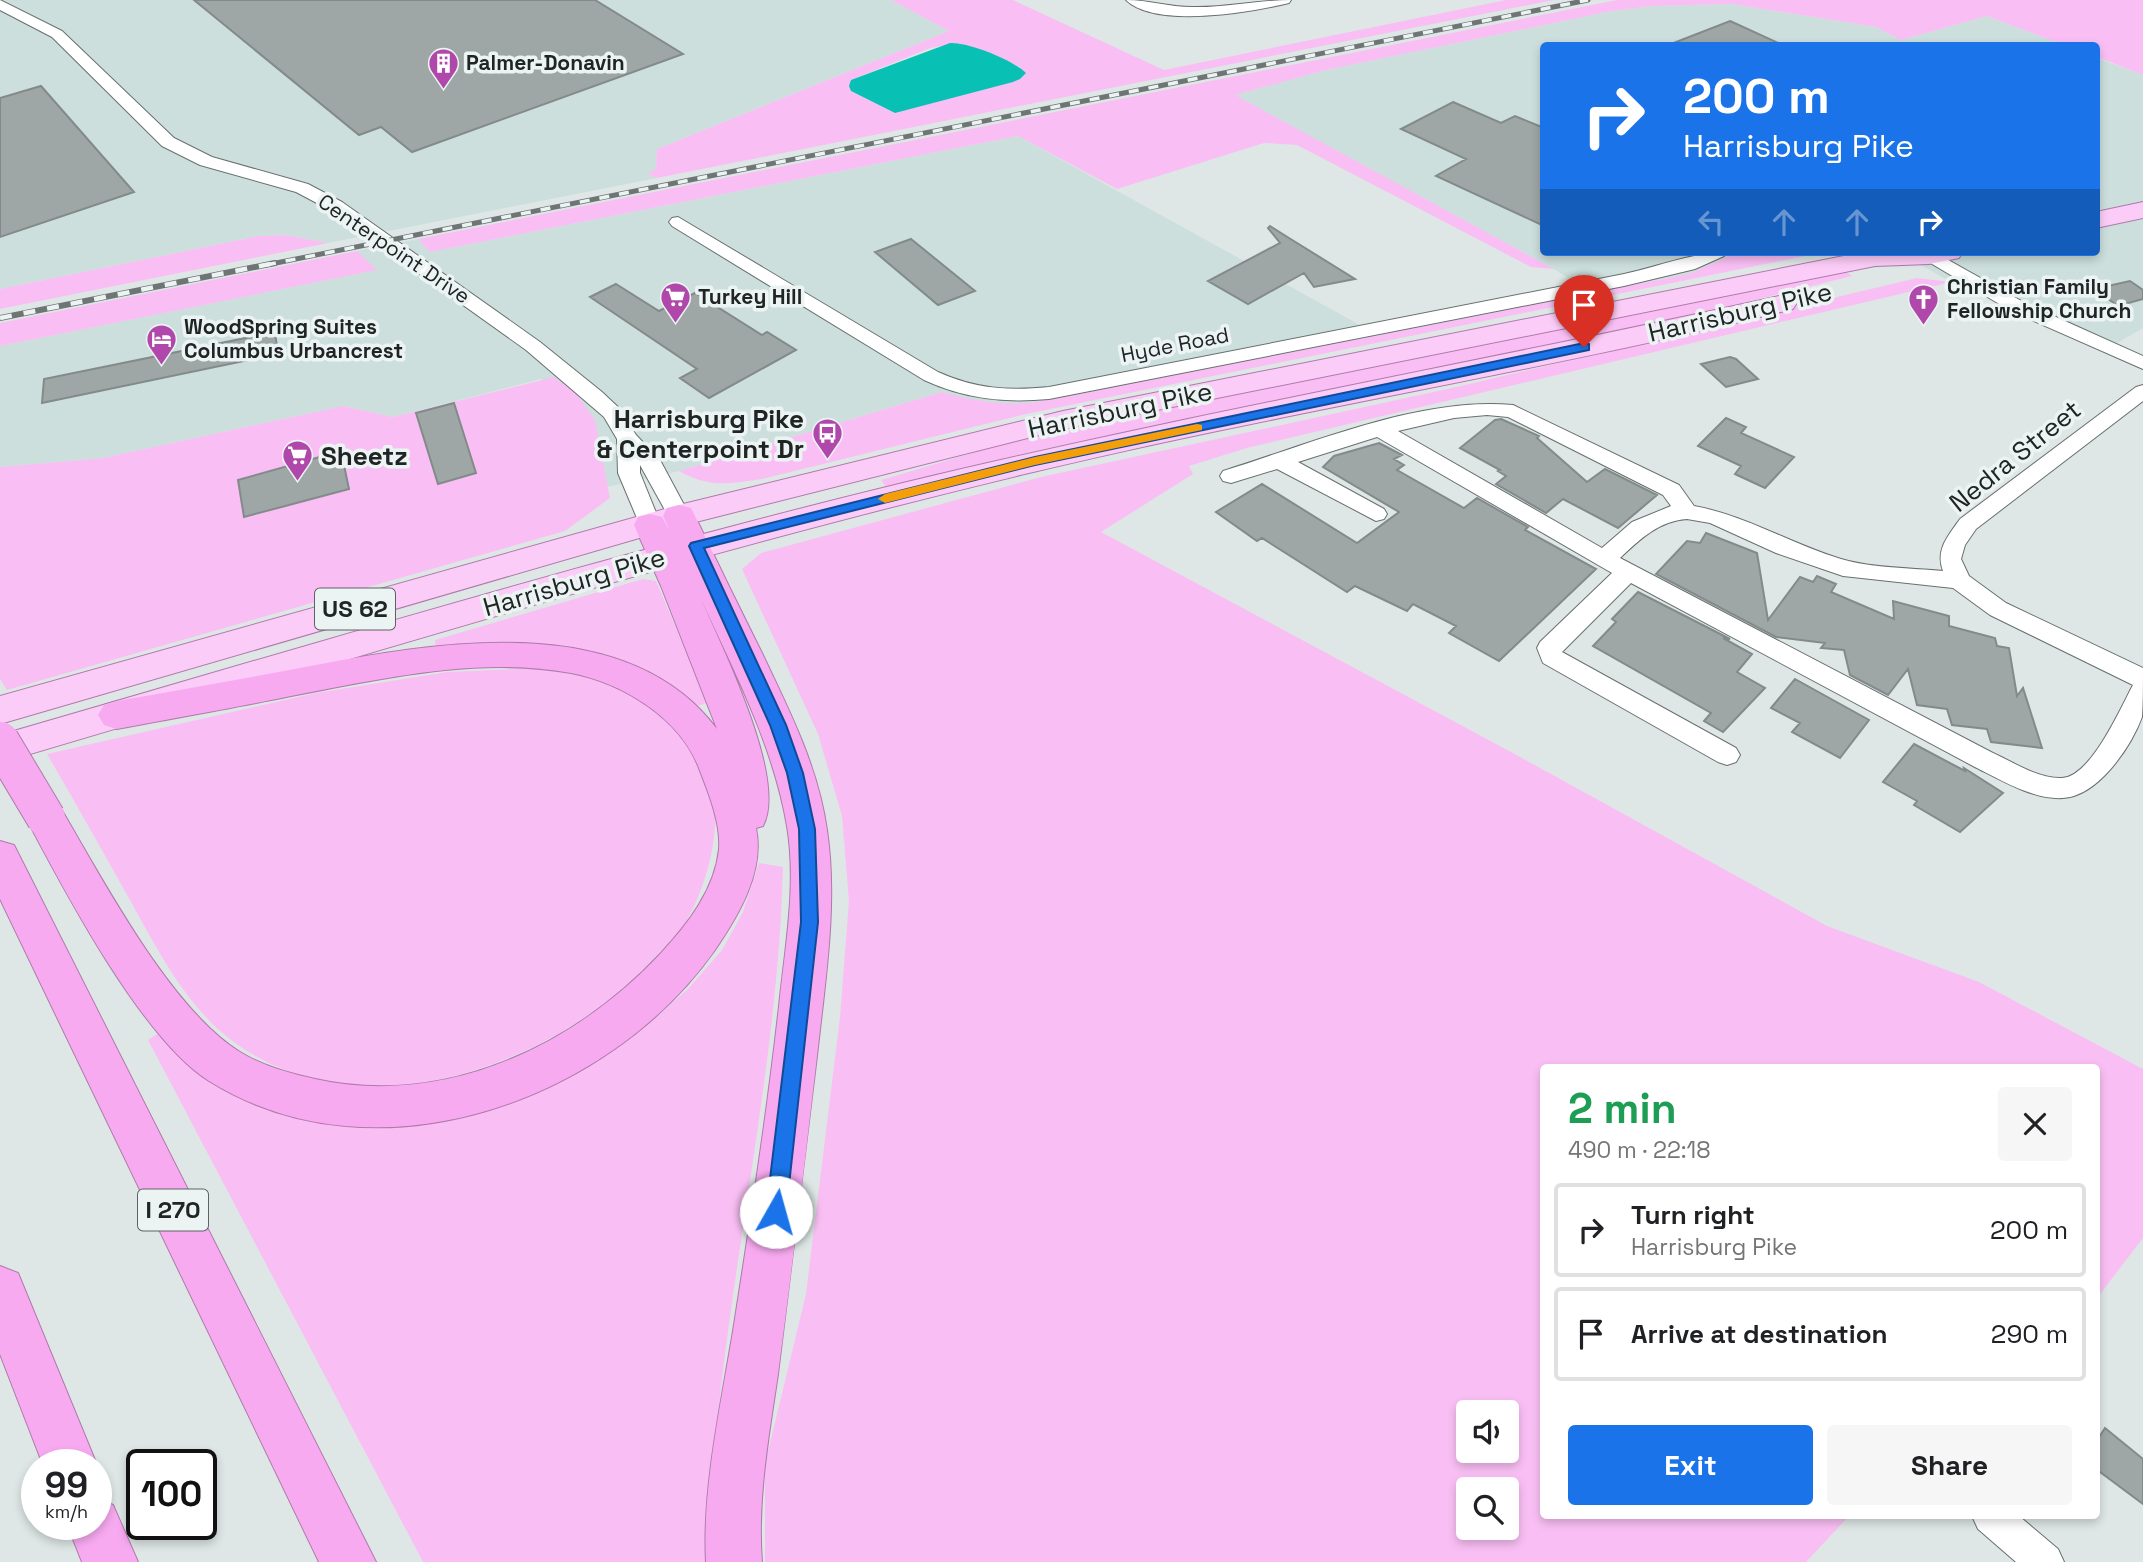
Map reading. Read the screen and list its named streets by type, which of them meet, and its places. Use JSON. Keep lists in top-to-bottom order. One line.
{"streets":{"highway":["I 270"],"main road":["Harrisburg Pike","US 62"],"street":["Centerpoint Drive","Hyde Road","Nedra Street"]},"crossings":[["Centerpoint Drive","Harrisburg Pike"]],"places":{"building":["Palmer-Donavin"],"supermarket":["Turkey Hill","Sheetz"],"church":["Christian Family Fellowship Church"],"hotel":["WoodSpring Suites Columbus Urbancrest"],"bus stop":["Harrisburg Pike & Centerpoint Dr"]},"page":{"turn":["200 m","Harrisburg Pike"],"heading":["2 min","490 m · 22:18"],"list":[{"name":"Turn right","note":"Harrisburg Pike","value":"200 m"},{"name":"Arrive at destination","value":"290 m"}],"buttons":["Exit","Share"],"speed":"99 km/h","limit":"100"}}
